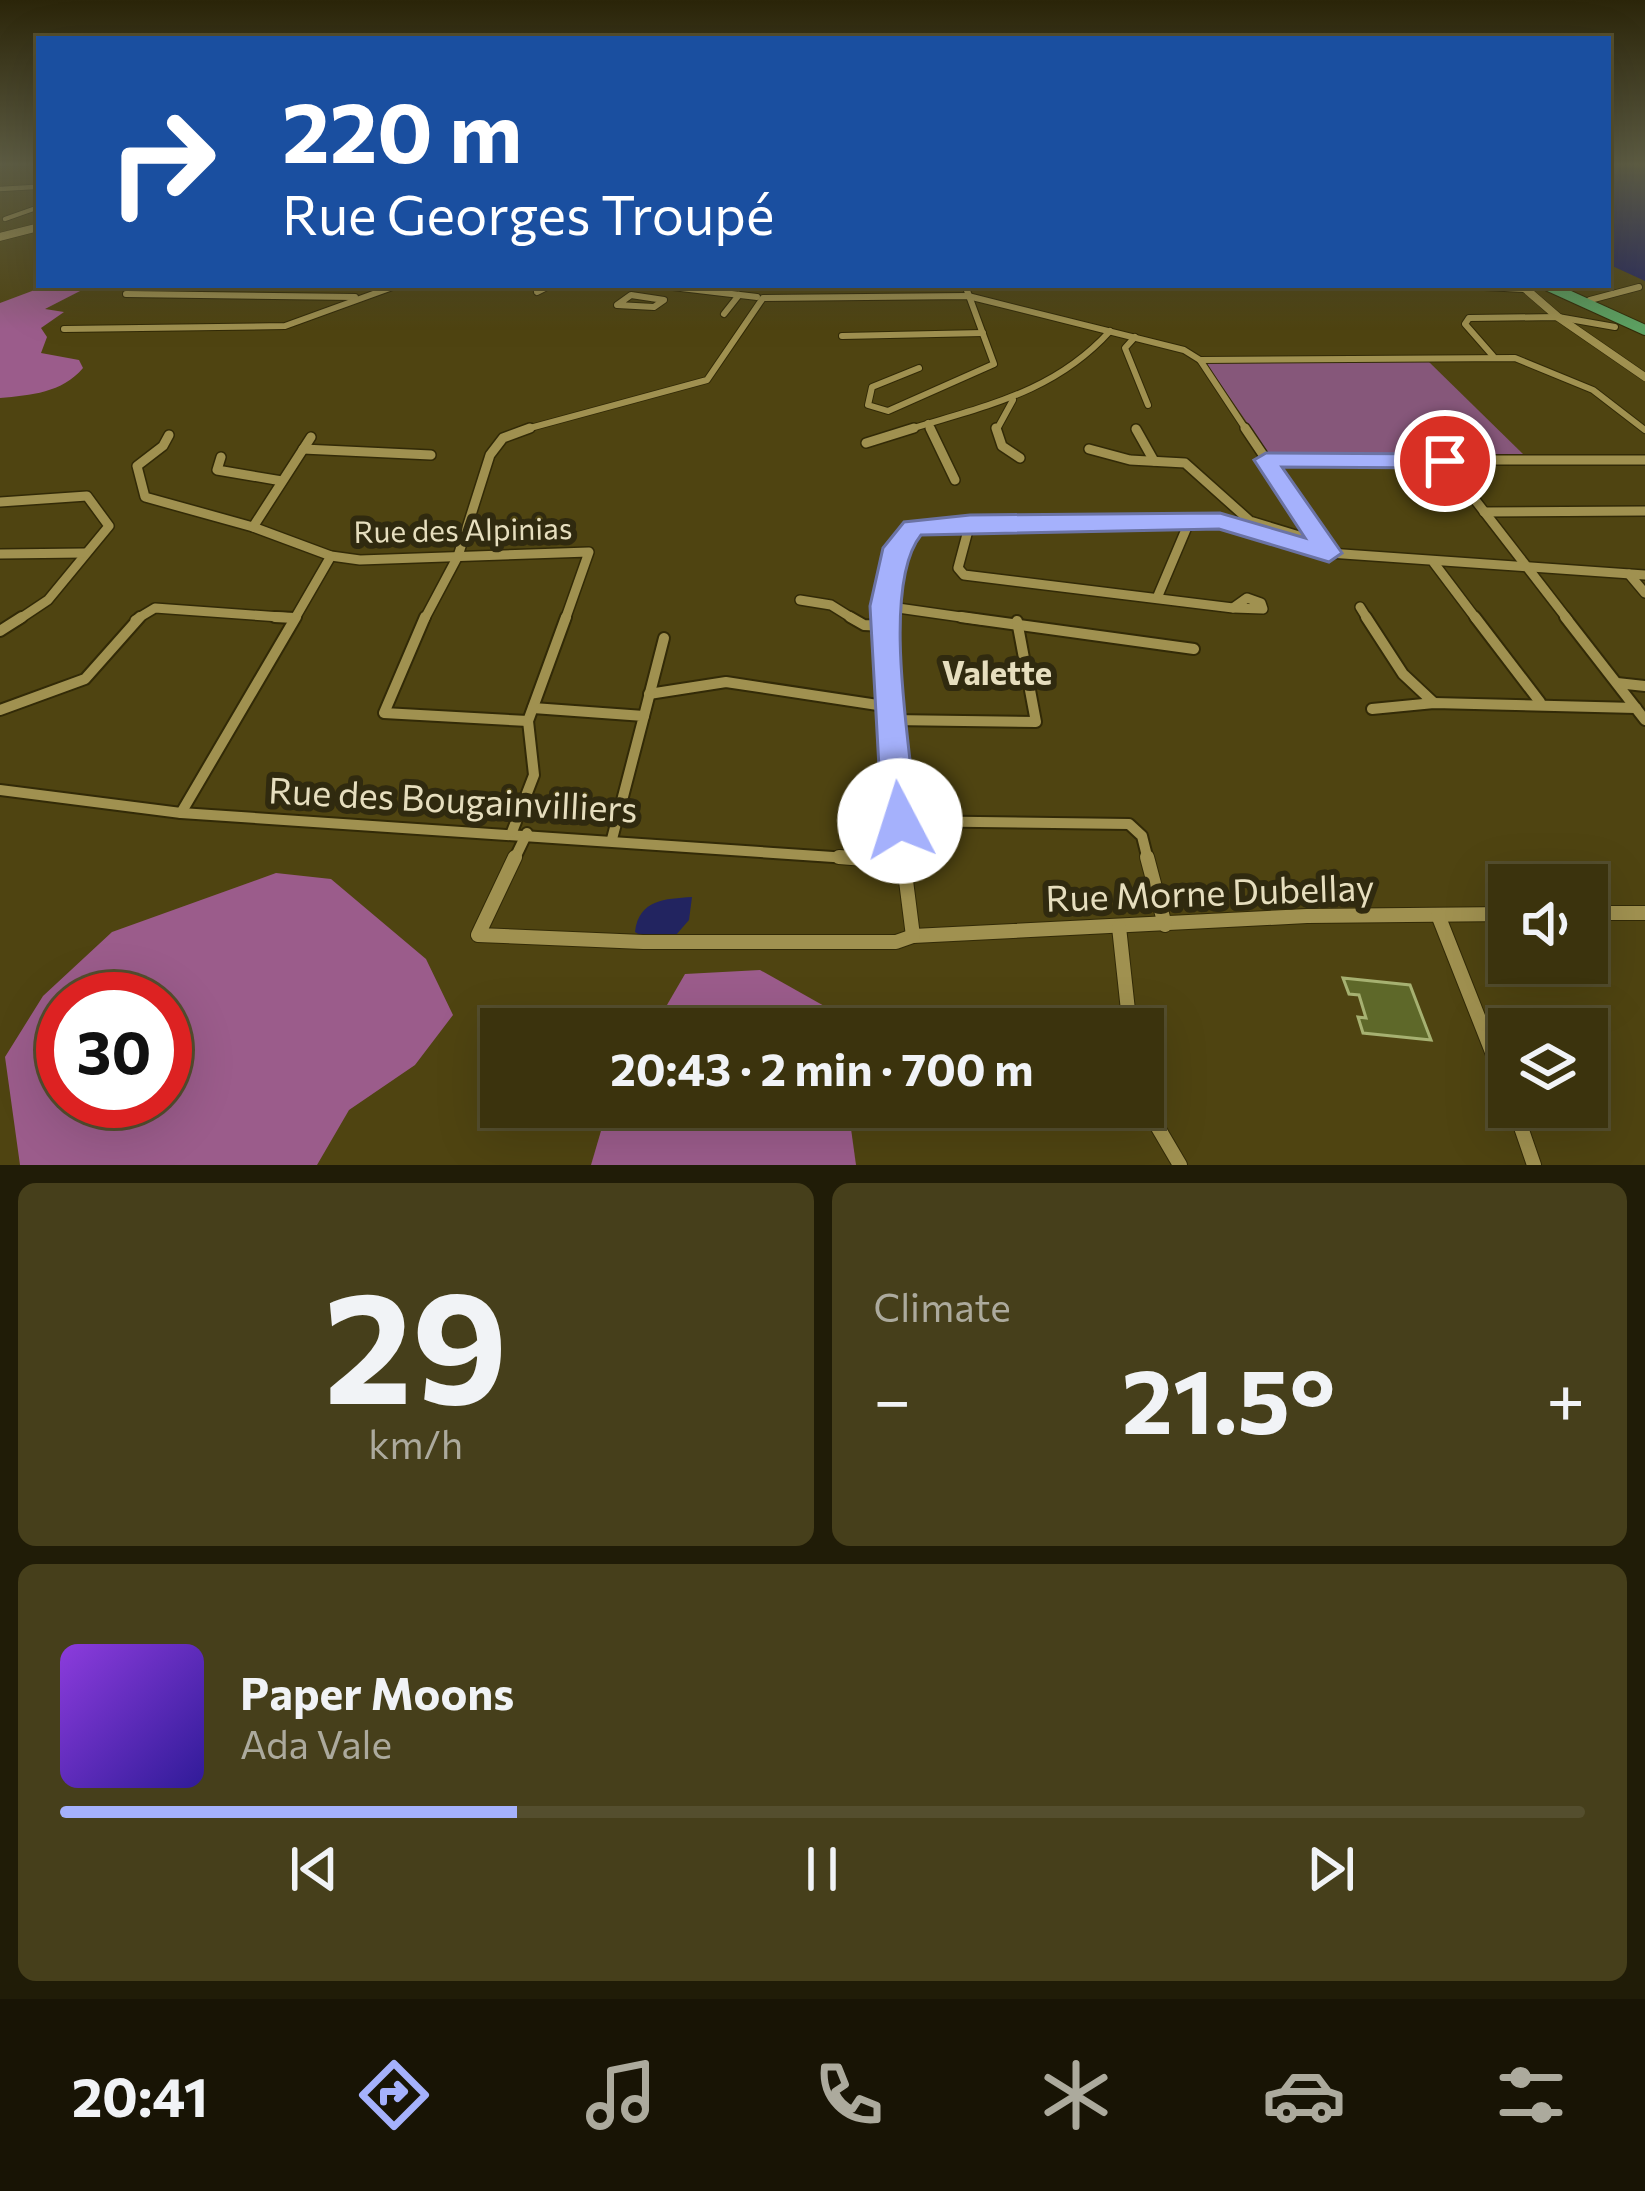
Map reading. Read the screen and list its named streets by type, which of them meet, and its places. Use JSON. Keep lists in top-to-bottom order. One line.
{"streets":{"street":["Rue des Alpinias","Rue des Bougainvilliers","Rue Morne Dubellay"]},"crossings":[["Rue des Alpinias","Rue des Bougainvilliers"],["Rue des Alpinias","Rue Morne Dubellay"],["Rue des Bougainvilliers","Rue Morne Dubellay"]],"districts":["Valette"],"page":{"turn":["220 m","Rue Georges Troupé"],"limit":"30","trip":"20:43 · 2 min · 700 m","tile":[["29","km/h"],"Climate"],"heat":["−","21.5°","+"],"song":["Paper Moons","Ada Vale"],"tabs":"20:41"}}
